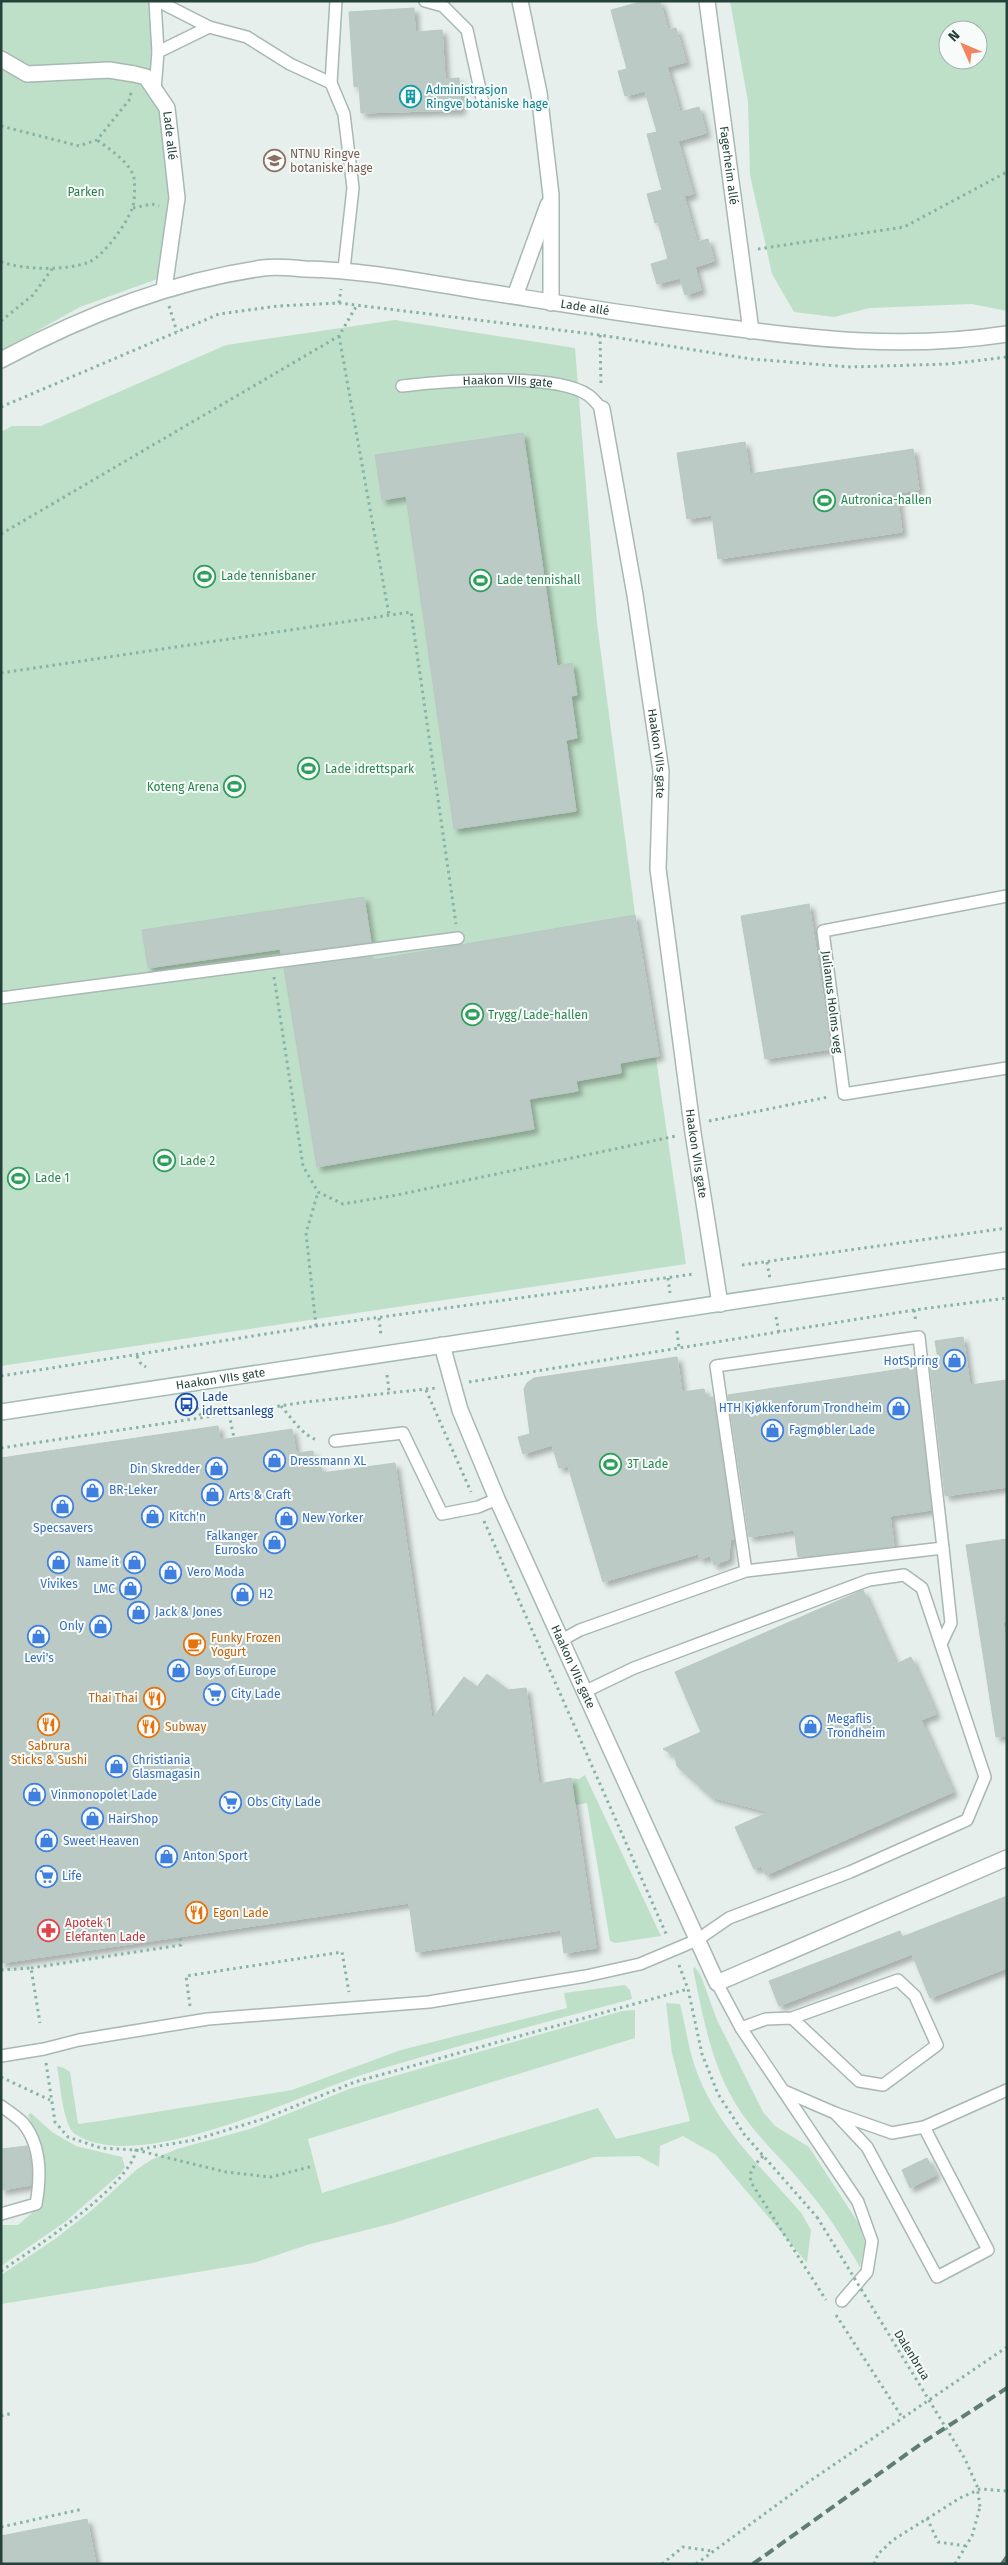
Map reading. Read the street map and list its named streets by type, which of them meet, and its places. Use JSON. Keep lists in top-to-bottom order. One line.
{"streets":{"street":["Lade allé","Fagerheim allé","Haakon VIIs gate"],"lane":["Julianus Holms veg"],"path":["Dalenbrua"]},"crossings":[["Lade allé","Fagerheim allé"]],"parks":["Parken"],"places":{"building":["Administrasjon Ringve botaniske hage"],"school or university":["NTNU Ringve botaniske hage"],"sports":["Autronica-hallen","Lade tennisbaner","Lade tennishall","Lade idrettspark","Koteng Arena","Trygg/Lade-hallen","Lade 2","Lade 1","3T Lade"],"shop":["HotSpring","HTH Kjøkkenforum Trondheim","Fagmøbler Lade","Dressmann XL","Din Skredder","BR-Leker","Arts & Craft","Specsavers","Kitch'n","New Yorker","Falkanger Eurosko","Name it","Vivikes","Vero Moda","LMC","H2","Jack & Jones","Only","Levi's","Boys of Europe","Megaflis Trondheim","Christiania Glasmagasin","Vinmonopolet Lade","HairShop","Sweet Heaven","Anton Sport"],"bus stop":["Lade idrettsanlegg"],"cafe":["Funky Frozen Yogurt"],"supermarket":["City Lade","Obs City Lade","Life"],"restaurant":["Thai Thai","Sabrura Sticks & Sushi","Subway","Egon Lade"],"pharmacy":["Apotek 1 Elefanten Lade"]},"north":"top left"}
